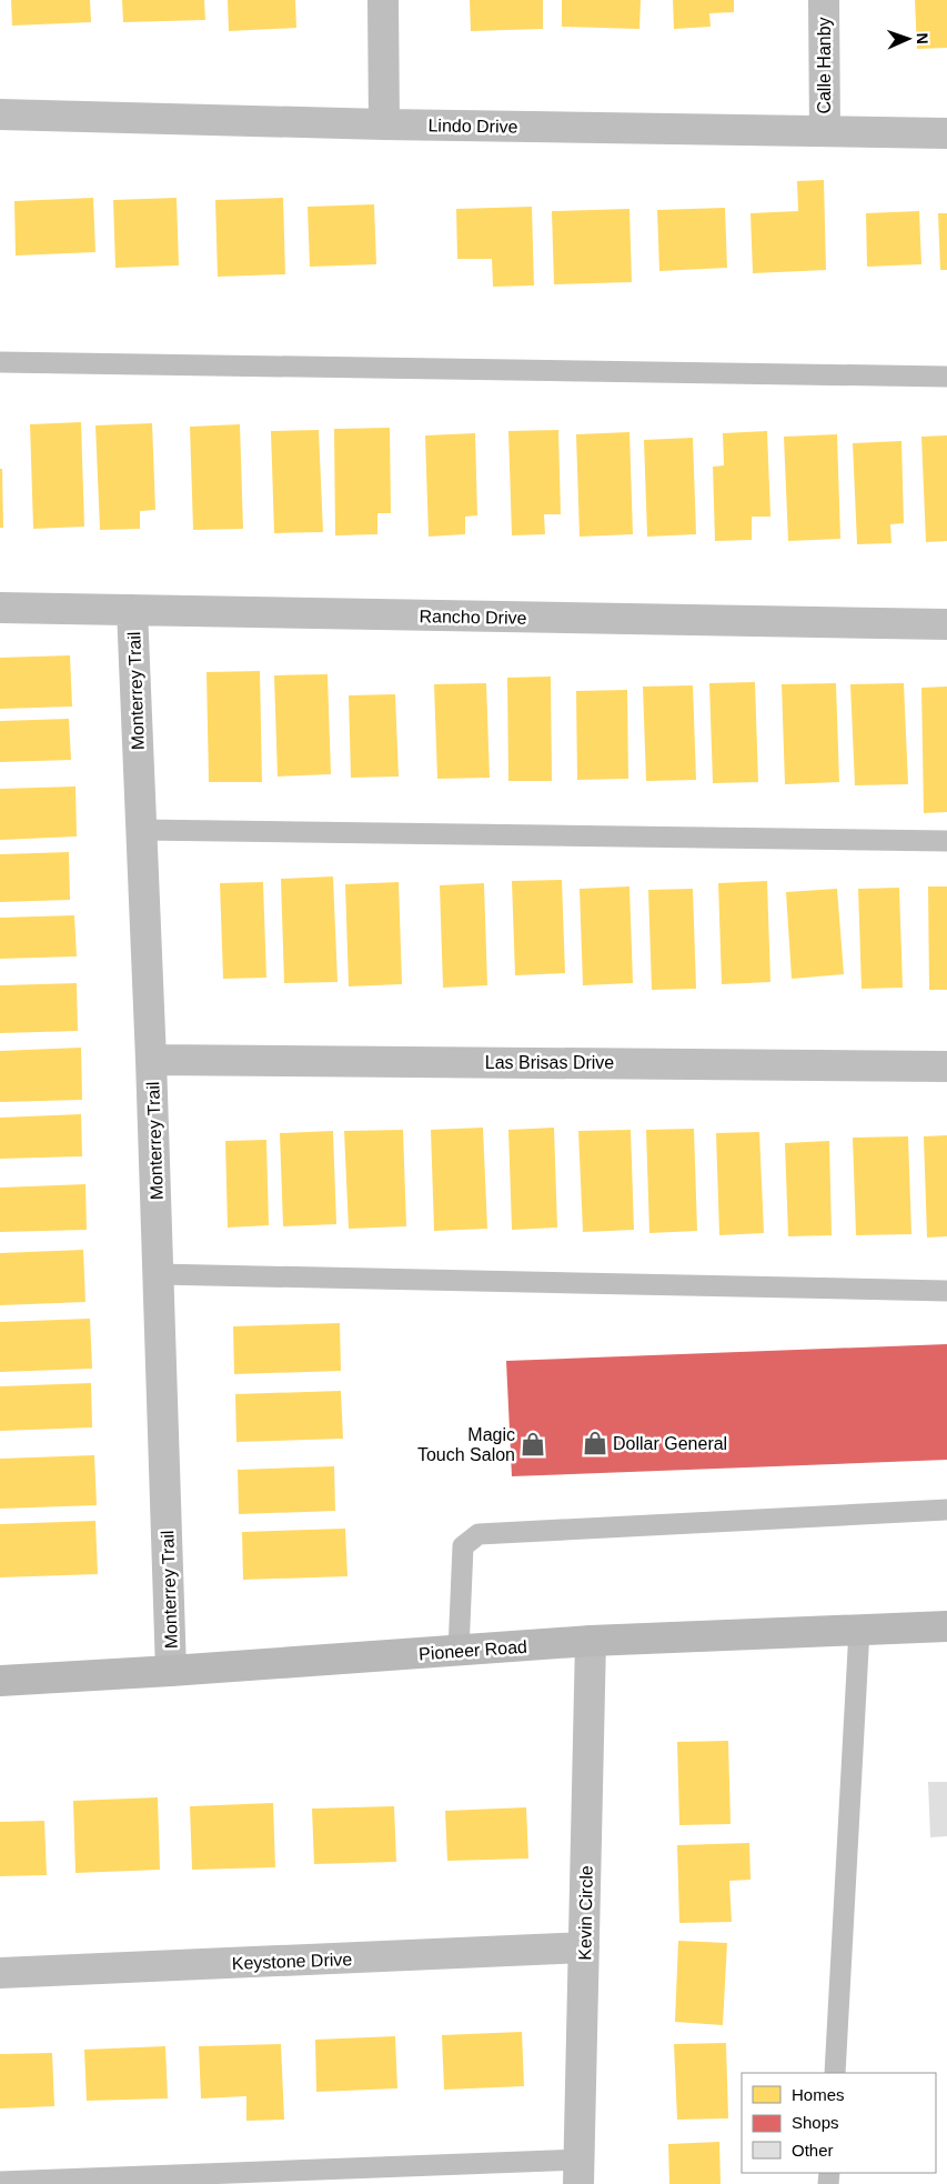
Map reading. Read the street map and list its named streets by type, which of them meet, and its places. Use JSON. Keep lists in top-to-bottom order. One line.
{"streets":{"main road":["Pioneer Road"],"street":["Calle Hanby","Lindo Drive","Rancho Drive","Monterrey Trail","Las Brisas Drive","Kevin Circle","Keystone Drive"]},"crossings":[["Calle Hanby","Lindo Drive"],["Rancho Drive","Monterrey Trail"],["Monterrey Trail","Las Brisas Drive"],["Monterrey Trail","Pioneer Road"],["Pioneer Road","Kevin Circle"],["Kevin Circle","Keystone Drive"]],"places":{"shop":["Dollar General","Magic Touch Salon"]},"legend":["Homes","Shops","Other"],"north":"right"}
